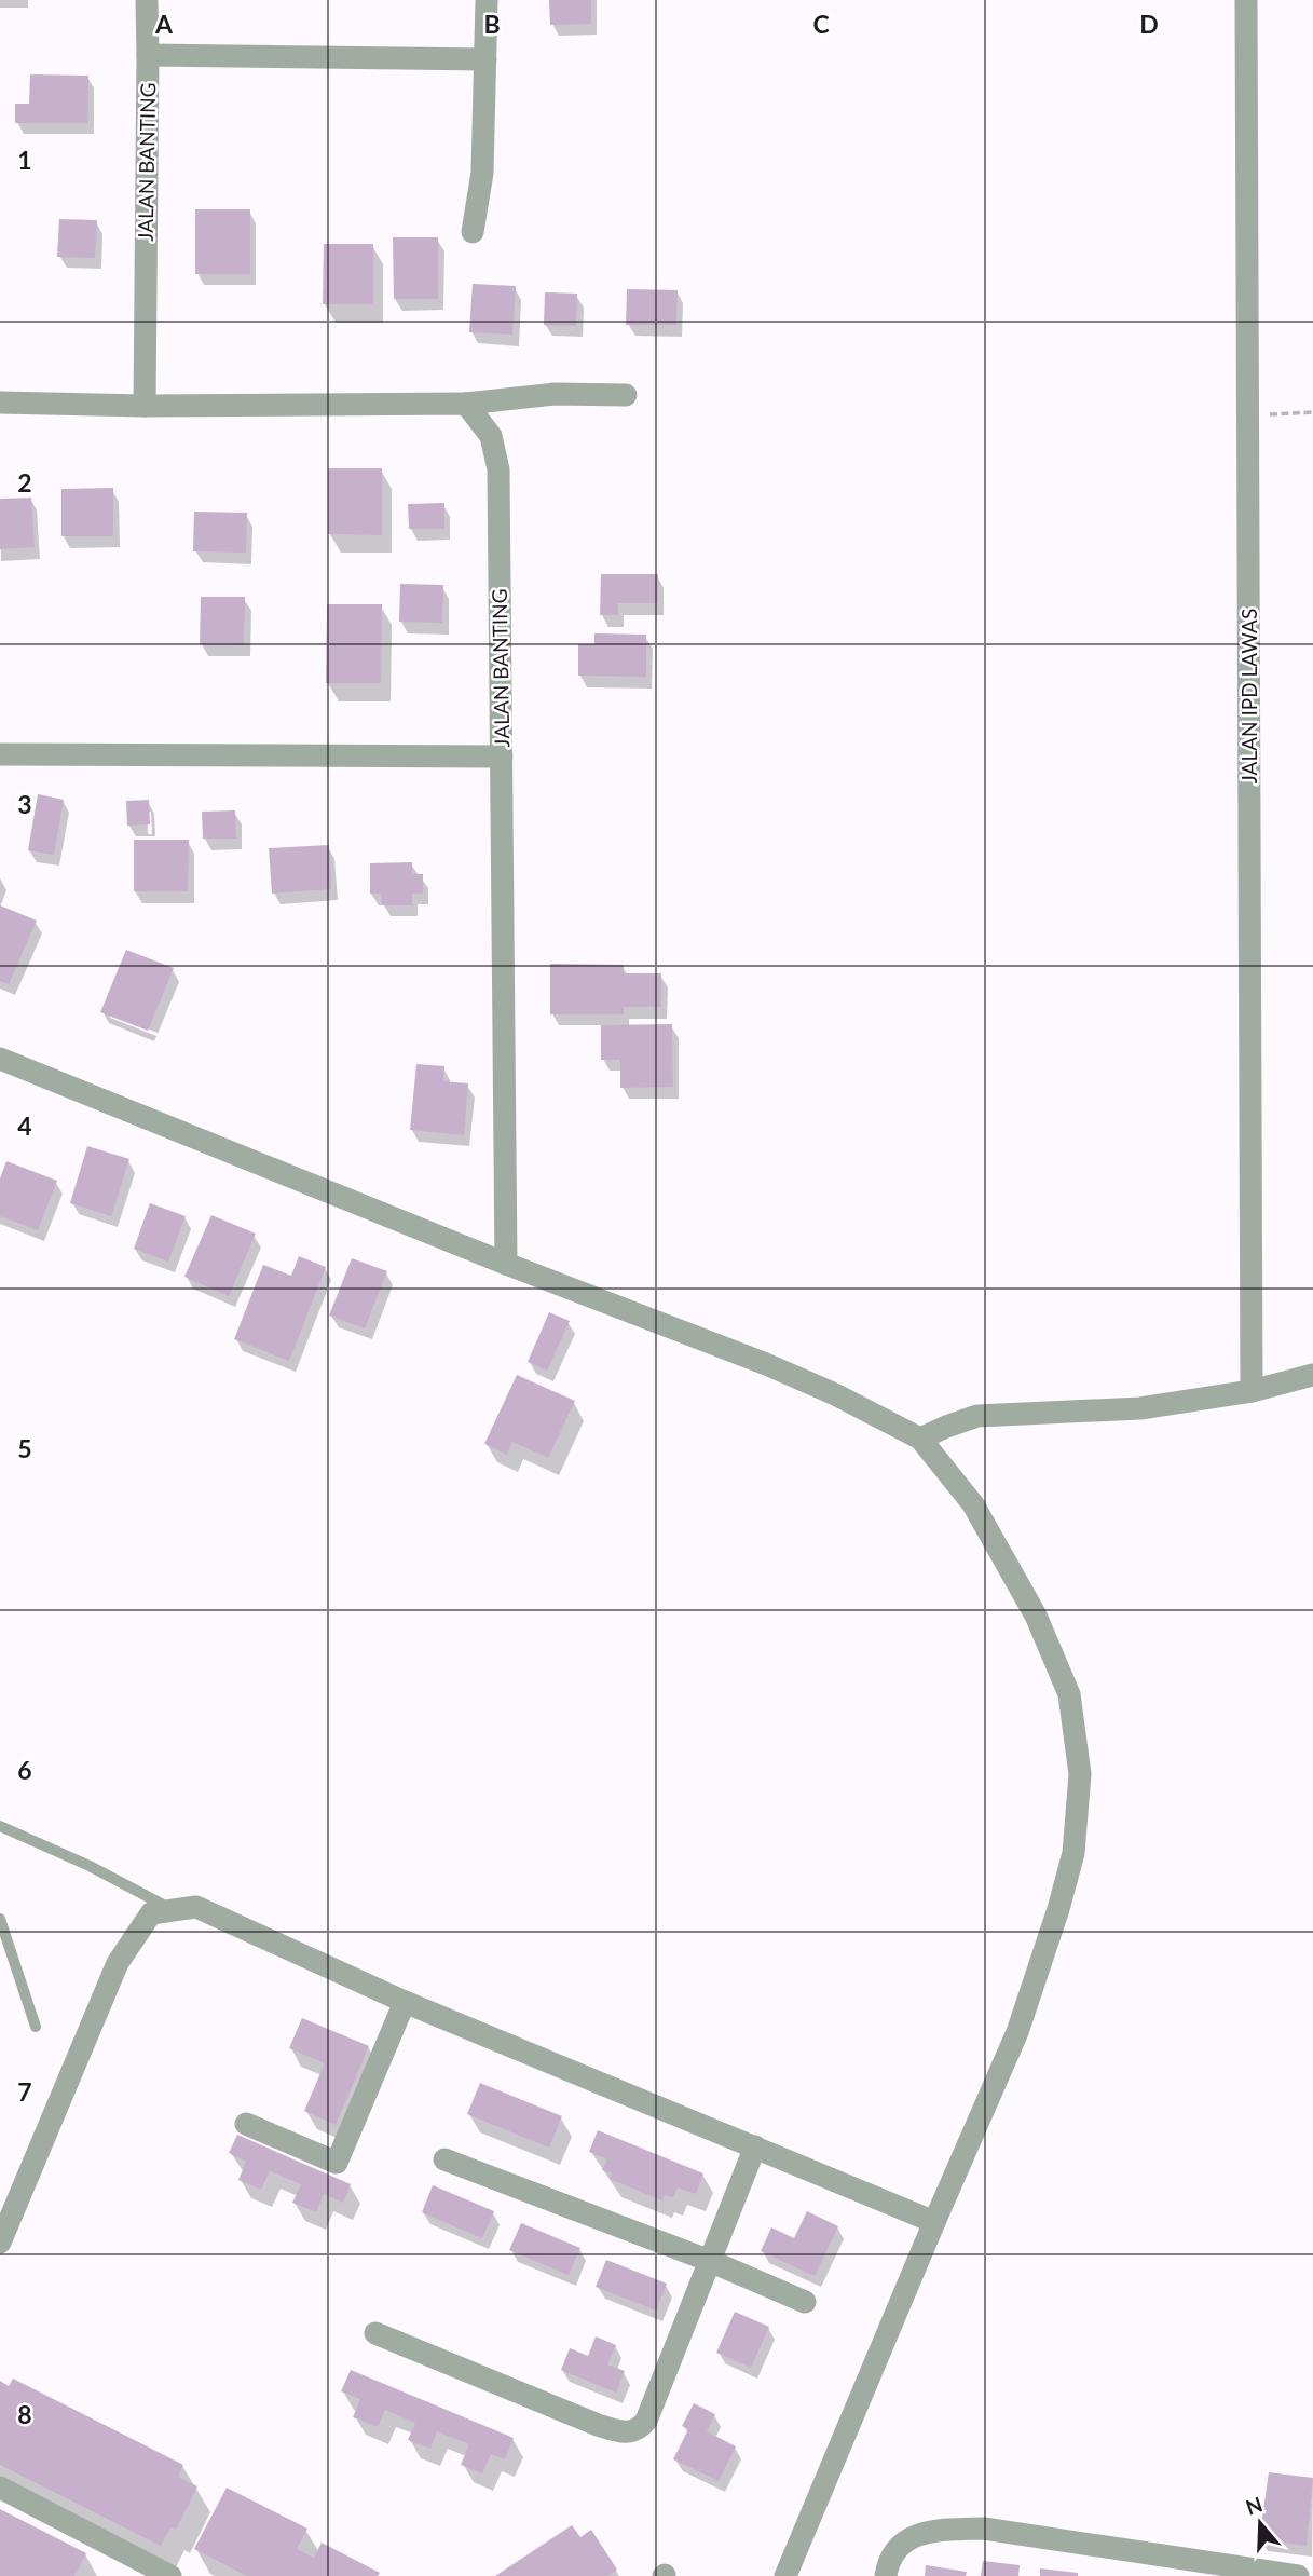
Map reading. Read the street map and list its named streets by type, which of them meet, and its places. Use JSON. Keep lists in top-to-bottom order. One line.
{"streets":{"street":["JALAN BANTING","JALAN IPD LAWAS"]},"north":"top","grid":{"columns":["A","B","C","D"],"rows":["1","2","3","4","5","6","7","8"]}}
